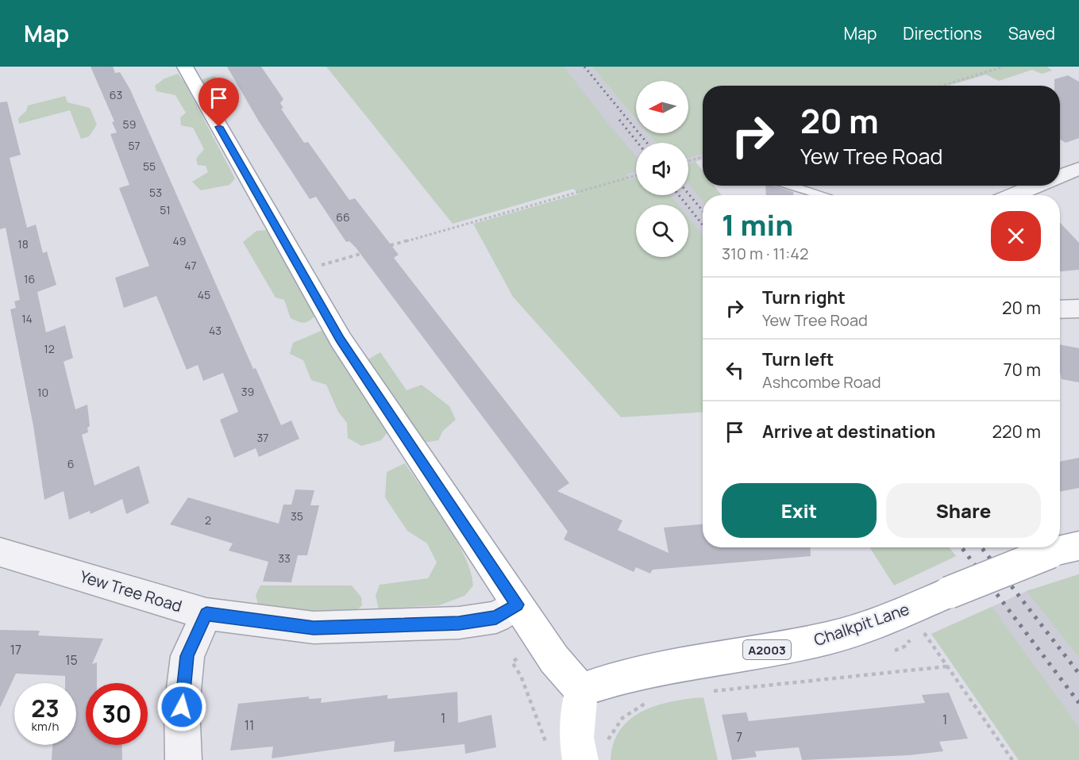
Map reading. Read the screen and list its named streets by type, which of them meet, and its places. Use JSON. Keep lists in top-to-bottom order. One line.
{"streets":{"main road":["Chalkpit Lane","A2003"],"street":["Yew Tree Road"]},"house_numbers":["63","59","57","55","53","51","66","49","18","47","16","45","14","43","12","39","10","37","6","35","2","33","17","15","1","1","11","7"],"north":"left","page":{"header":"Map","nav":["Map","Directions","Saved"],"turn":["20 m","Yew Tree Road"],"heading":["1 min","310 m · 11:42"],"list":[{"name":"Turn right","note":"Yew Tree Road","value":"20 m"},{"name":"Turn left","note":"Ashcombe Road","value":"70 m"},{"name":"Arrive at destination","value":"220 m"}],"buttons":["Exit","Share"],"speed":"23 km/h","limit":"30"}}
